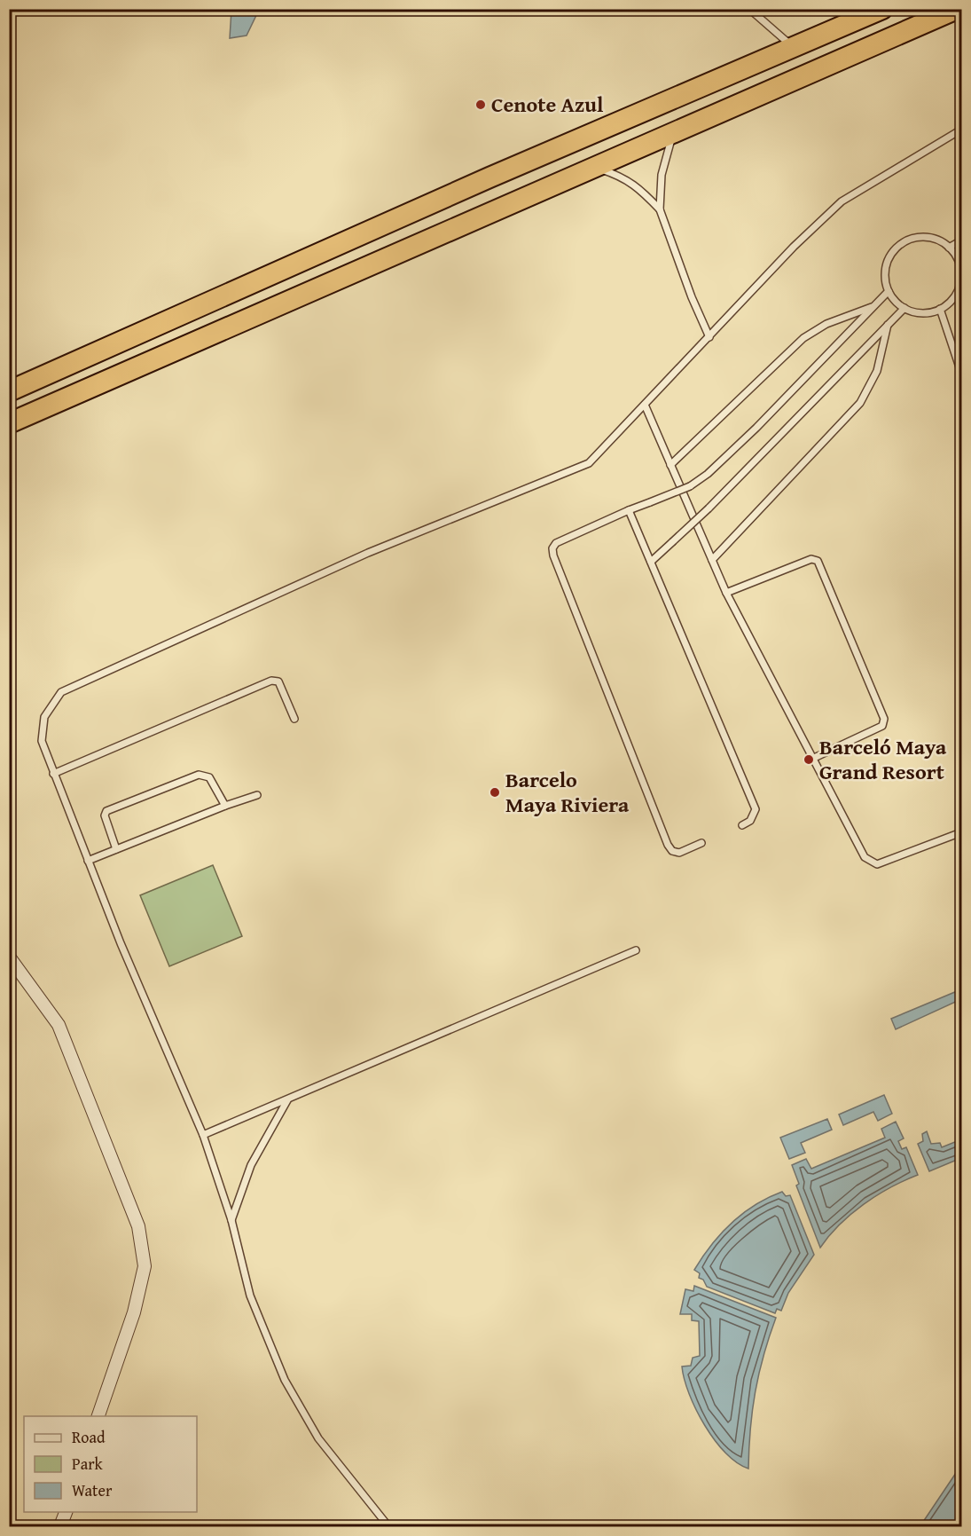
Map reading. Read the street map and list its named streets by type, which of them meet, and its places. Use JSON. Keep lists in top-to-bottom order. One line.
{"places":["Cenote Azul","Barceló Maya Grand Resort","Barcelo Maya Riviera"],"legend":["Road","Park","Water"]}
